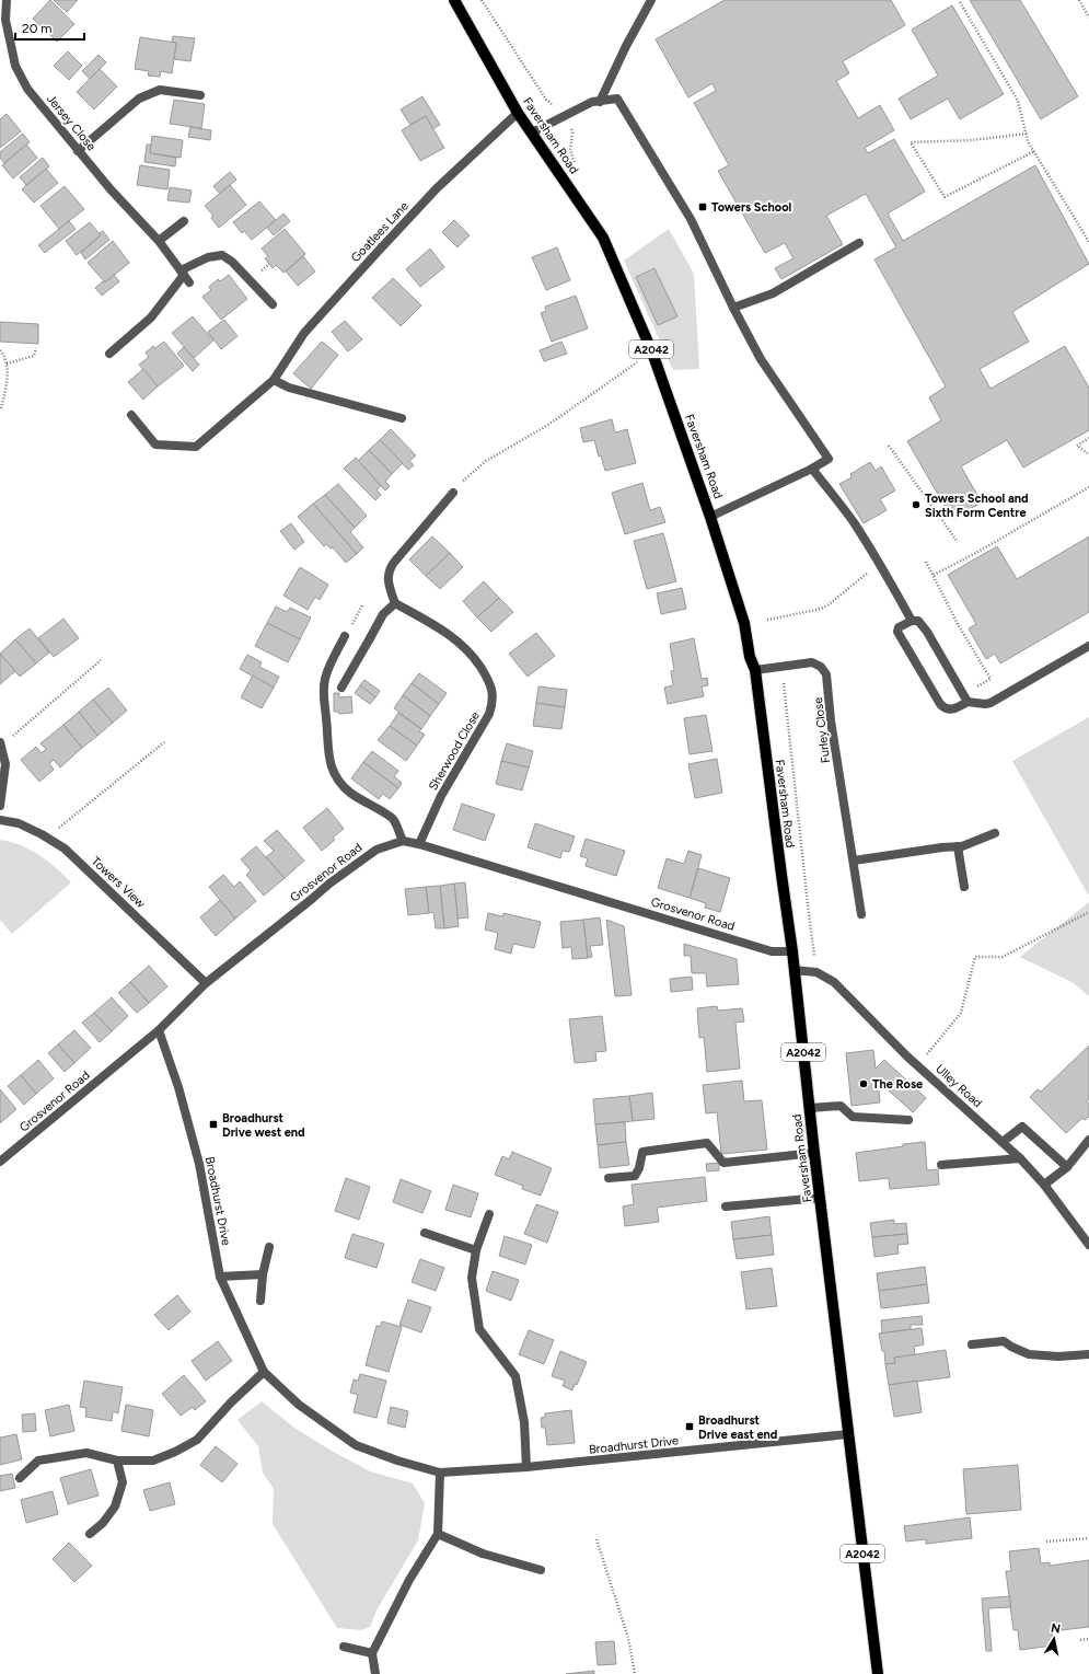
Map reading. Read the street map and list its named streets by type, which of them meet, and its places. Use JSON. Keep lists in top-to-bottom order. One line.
{"streets":{"main road":["Faversham Road","A2042"],"street":["Jersey Close","Goatlees Lane","Furley Close","Sherwood Close","Grosvenor Road","Towers View","Ulley Road","Broadhurst Drive"]},"crossings":[["Faversham Road","Goatlees Lane"],["Faversham Road","Furley Close"],["Faversham Road","Grosvenor Road"],["Faversham Road","Ulley Road"],["Faversham Road","Broadhurst Drive"],["Sherwood Close","Grosvenor Road"],["Grosvenor Road","Towers View"],["Grosvenor Road","Broadhurst Drive"]],"places":{"transit":["Towers School","Broadhurst Drive west end","Broadhurst Drive east end"],"other":["Towers School and Sixth Form Centre","The Rose"]},"scale_bar":"20 m","north":"top"}
